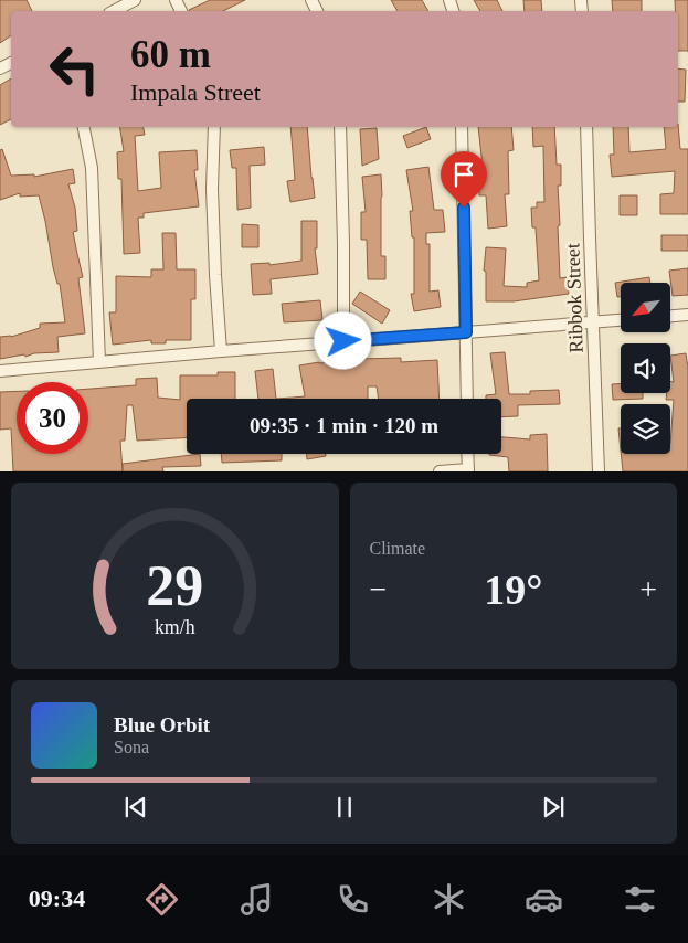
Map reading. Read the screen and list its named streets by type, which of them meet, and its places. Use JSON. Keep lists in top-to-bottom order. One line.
{"streets":{"street":["Ribbok Street"]},"north":"bottom left","page":{"turn":["60 m","Impala Street"],"limit":"30","trip":"09:35 · 1 min · 120 m","tile":"Climate","heat":["−","19°","+"],"song":["Blue Orbit","Sona"],"tabs":"09:34","gauge":["29","km/h"]}}
